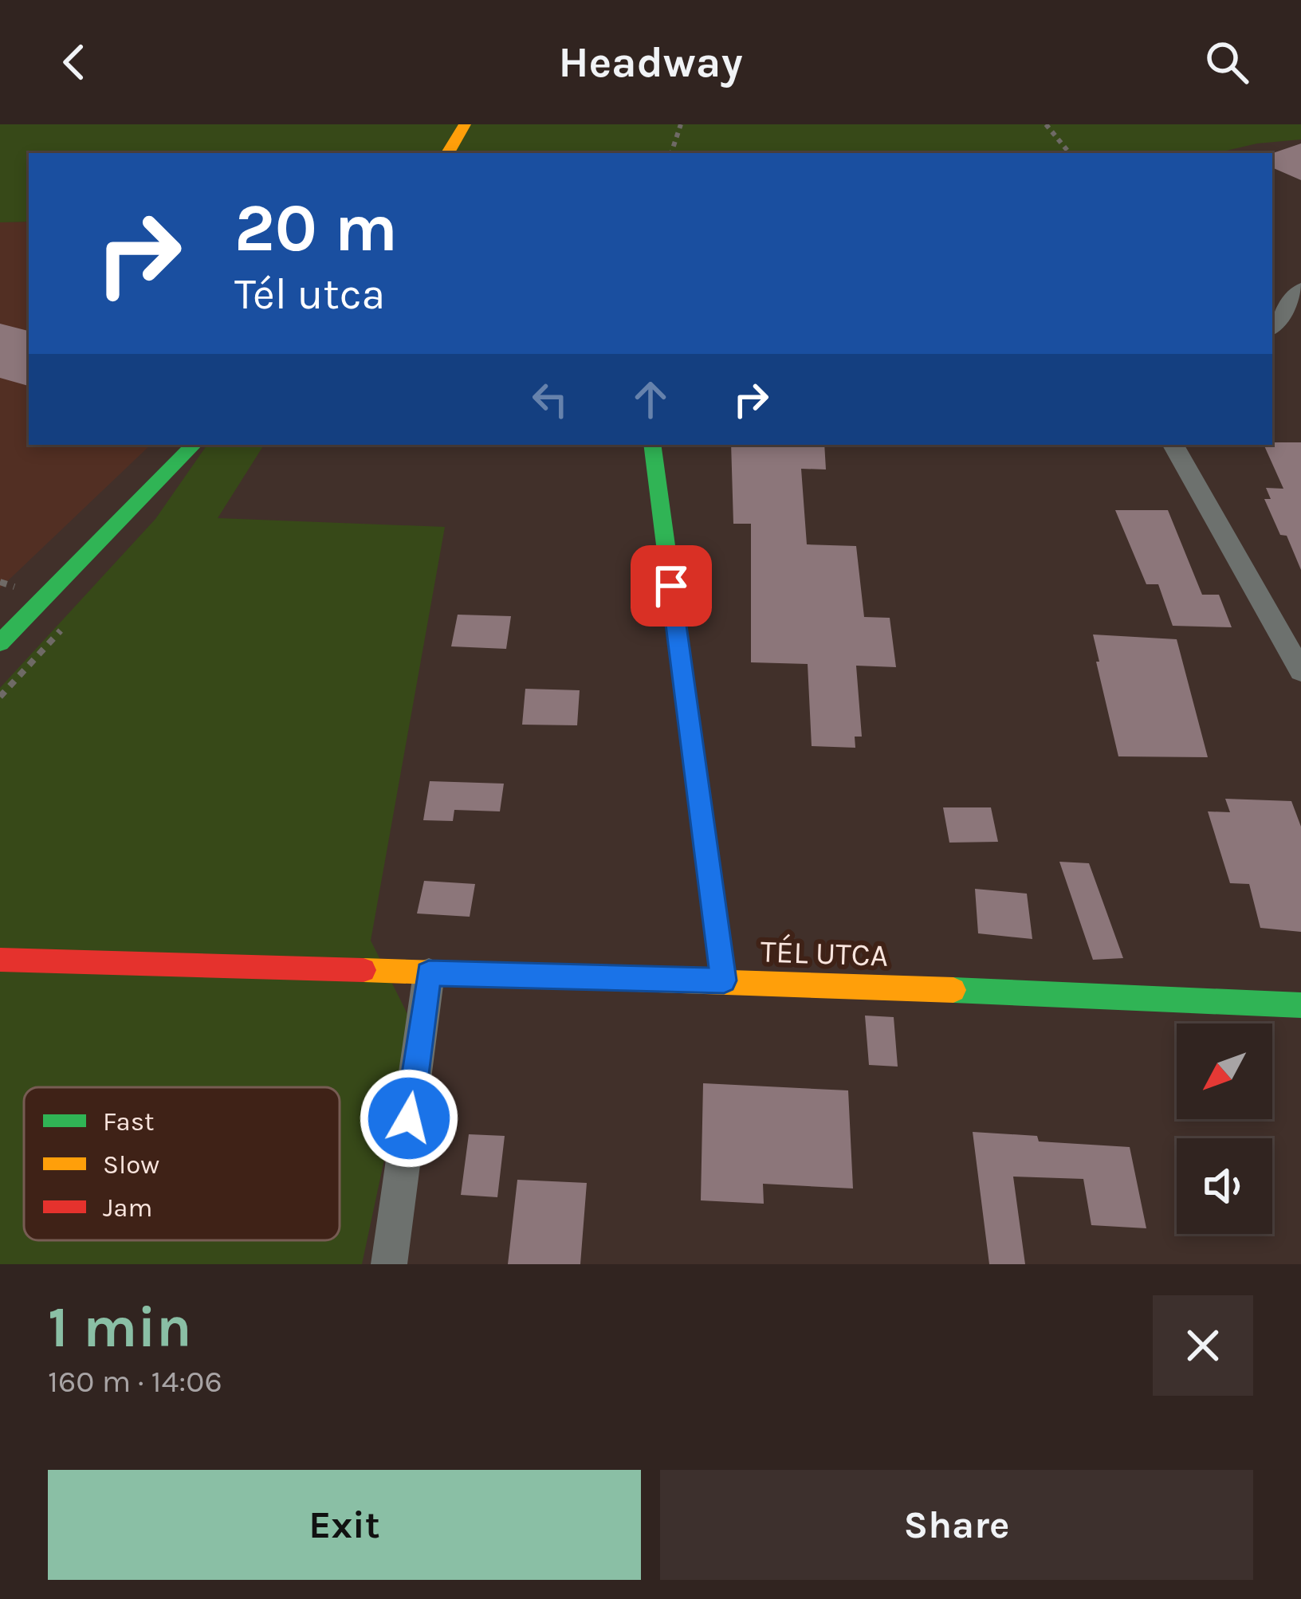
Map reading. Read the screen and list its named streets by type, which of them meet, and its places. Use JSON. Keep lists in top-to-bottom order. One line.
{"streets":{"street":["TÉL UTCA"]},"legend":["Fast","Slow","Jam"],"north":"bottom left","page":{"header":"Headway","turn":["20 m","Tél utca"],"heading":["1 min","160 m · 14:06"],"buttons":["Exit","Share"]}}
